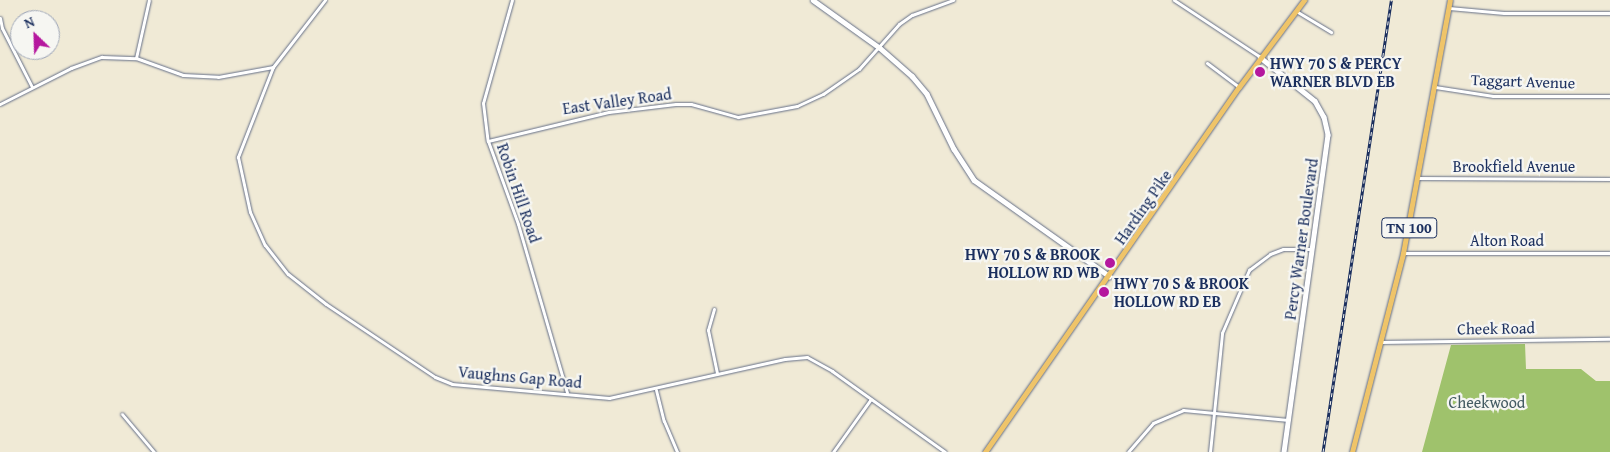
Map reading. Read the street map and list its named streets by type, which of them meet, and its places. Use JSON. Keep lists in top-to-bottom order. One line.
{"streets":{"main road":["Harding Pike","TN 100"],"street":["Taggart Avenue","East Valley Road","Brookfield Avenue","Robin Hill Road","Percy Warner Boulevard","Alton Road","Cheek Road","Vaughns Gap Road"]},"crossings":[["Taggart Avenue","TN 100"],["East Valley Road","Robin Hill Road"],["Brookfield Avenue","TN 100"],["Robin Hill Road","Vaughns Gap Road"],["Harding Pike","Percy Warner Boulevard"],["TN 100","Alton Road"],["TN 100","Cheek Road"]],"parks":["Cheekwood"],"places":["HWY 70 S & PERCY WARNER BLVD EB","HWY 70 S & BROOK HOLLOW RD WB","HWY 70 S & BROOK HOLLOW RD EB"],"north":"top left"}
